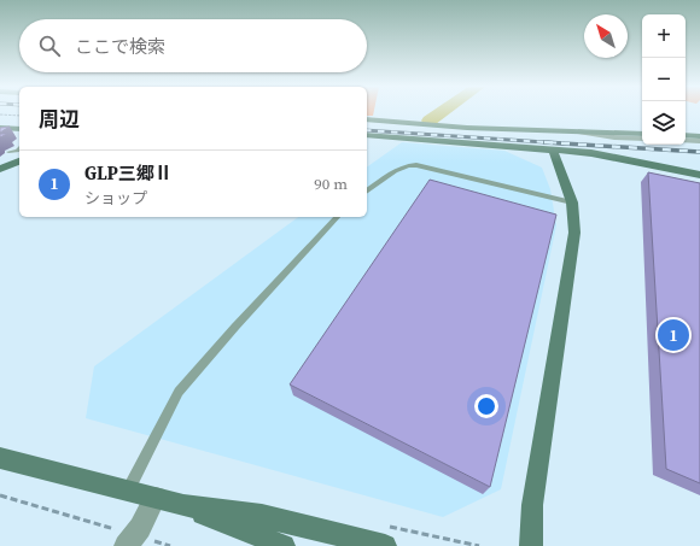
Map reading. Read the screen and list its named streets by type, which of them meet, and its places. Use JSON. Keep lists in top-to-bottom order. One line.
{"north":"top left","page":{"map_buttons":["+","−"],"search":"ここで検索","heading":"周辺","list":[{"mark":"1","name":"GLP三郷Ⅱ","note":"ショップ","value":"90 m"}],"pins":"1"}}
